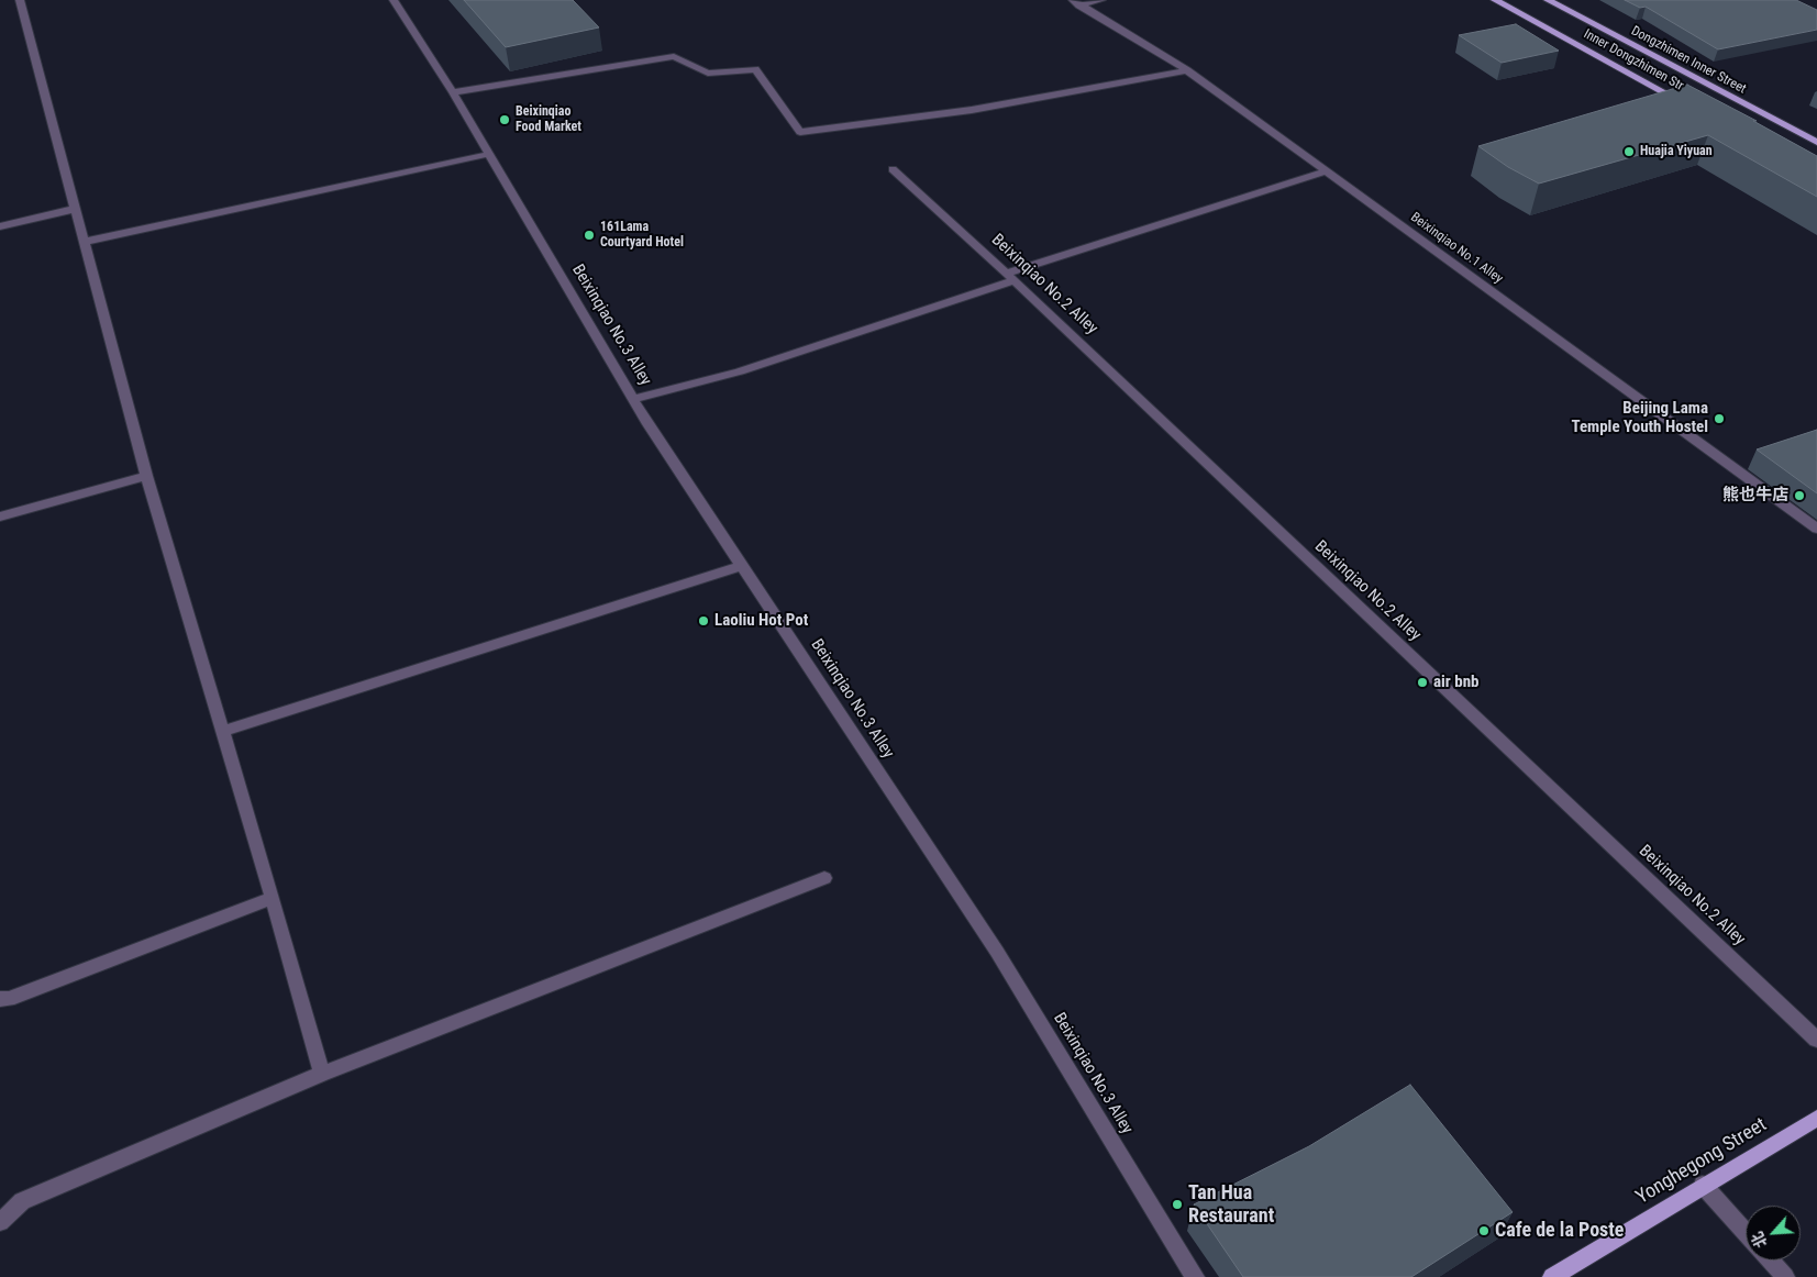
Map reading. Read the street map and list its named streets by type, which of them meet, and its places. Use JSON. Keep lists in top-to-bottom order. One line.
{"streets":{"main road":["Inner Dongzhimen Str","Dongzhimen Inner Street","Yonghegong Street"],"lane":["Beixinqiao No.1 Alley","Beixinqiao No.2 Alley","Beixinqiao No.3 Alley"]},"places":["Beixinqiao Food Market","Huajia Yiyuan","161Lama Courtyard Hotel","Beijing Lama Temple Youth Hostel","熊也牛店","Laoliu Hot Pot","air bnb","Tan Hua Restaurant","Cafe de la Poste"],"north":"bottom left"}
